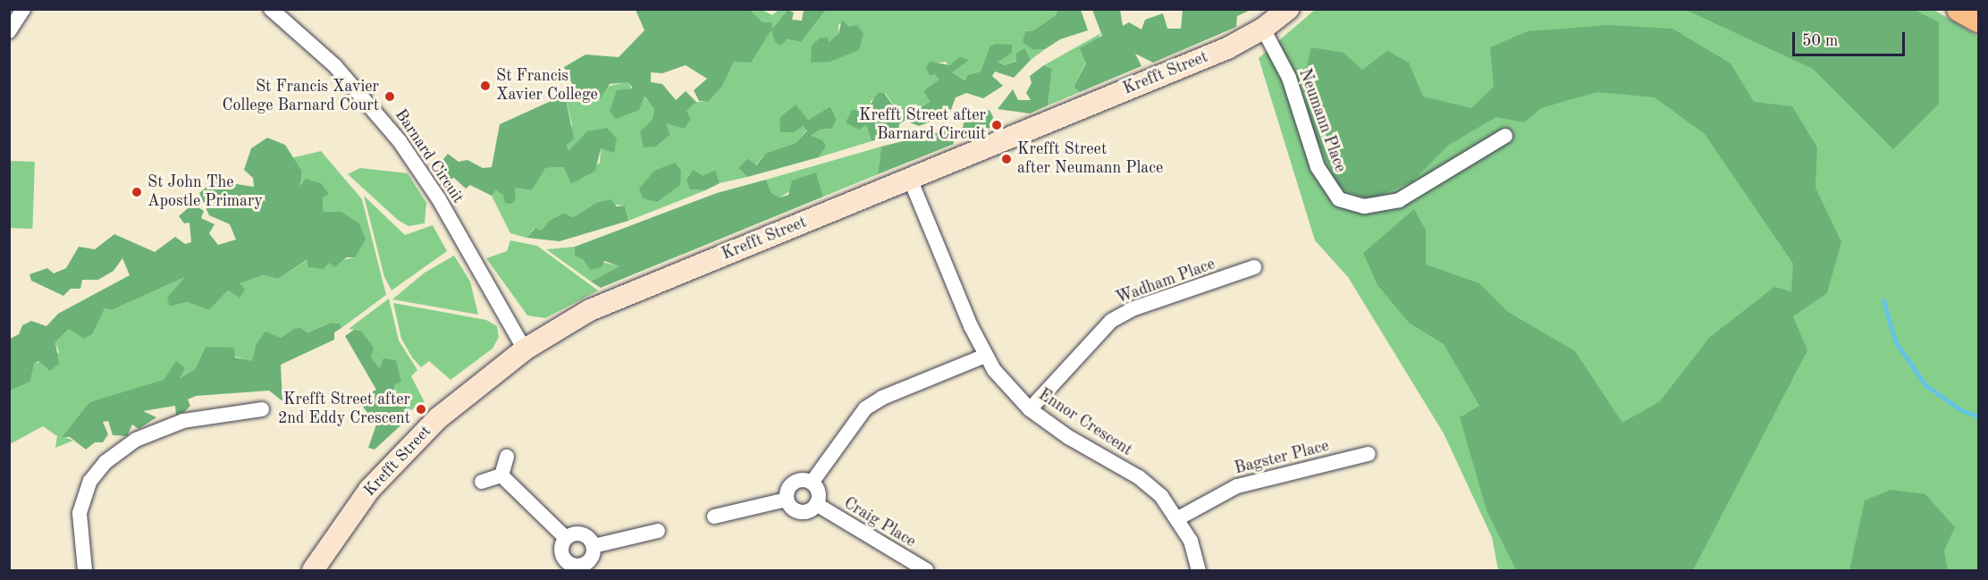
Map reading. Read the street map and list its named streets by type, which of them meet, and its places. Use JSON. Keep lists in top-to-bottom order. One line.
{"streets":{"street":["Krefft Street","Neumann Place","Barnard Circuit","Wadham Place","Ennor Crescent","Bagster Place","Craig Place"]},"crossings":[["Krefft Street","Neumann Place"],["Krefft Street","Barnard Circuit"],["Krefft Street","Ennor Crescent"],["Wadham Place","Ennor Crescent"],["Ennor Crescent","Bagster Place"]],"places":["St Francis Xavier College","St Francis Xavier College Barnard Court","Krefft Street after Barnard Circuit","Krefft Street after Neumann Place","St John The Apostle Primary","Krefft Street after 2nd Eddy Crescent"],"scale_bar":"50 m"}
